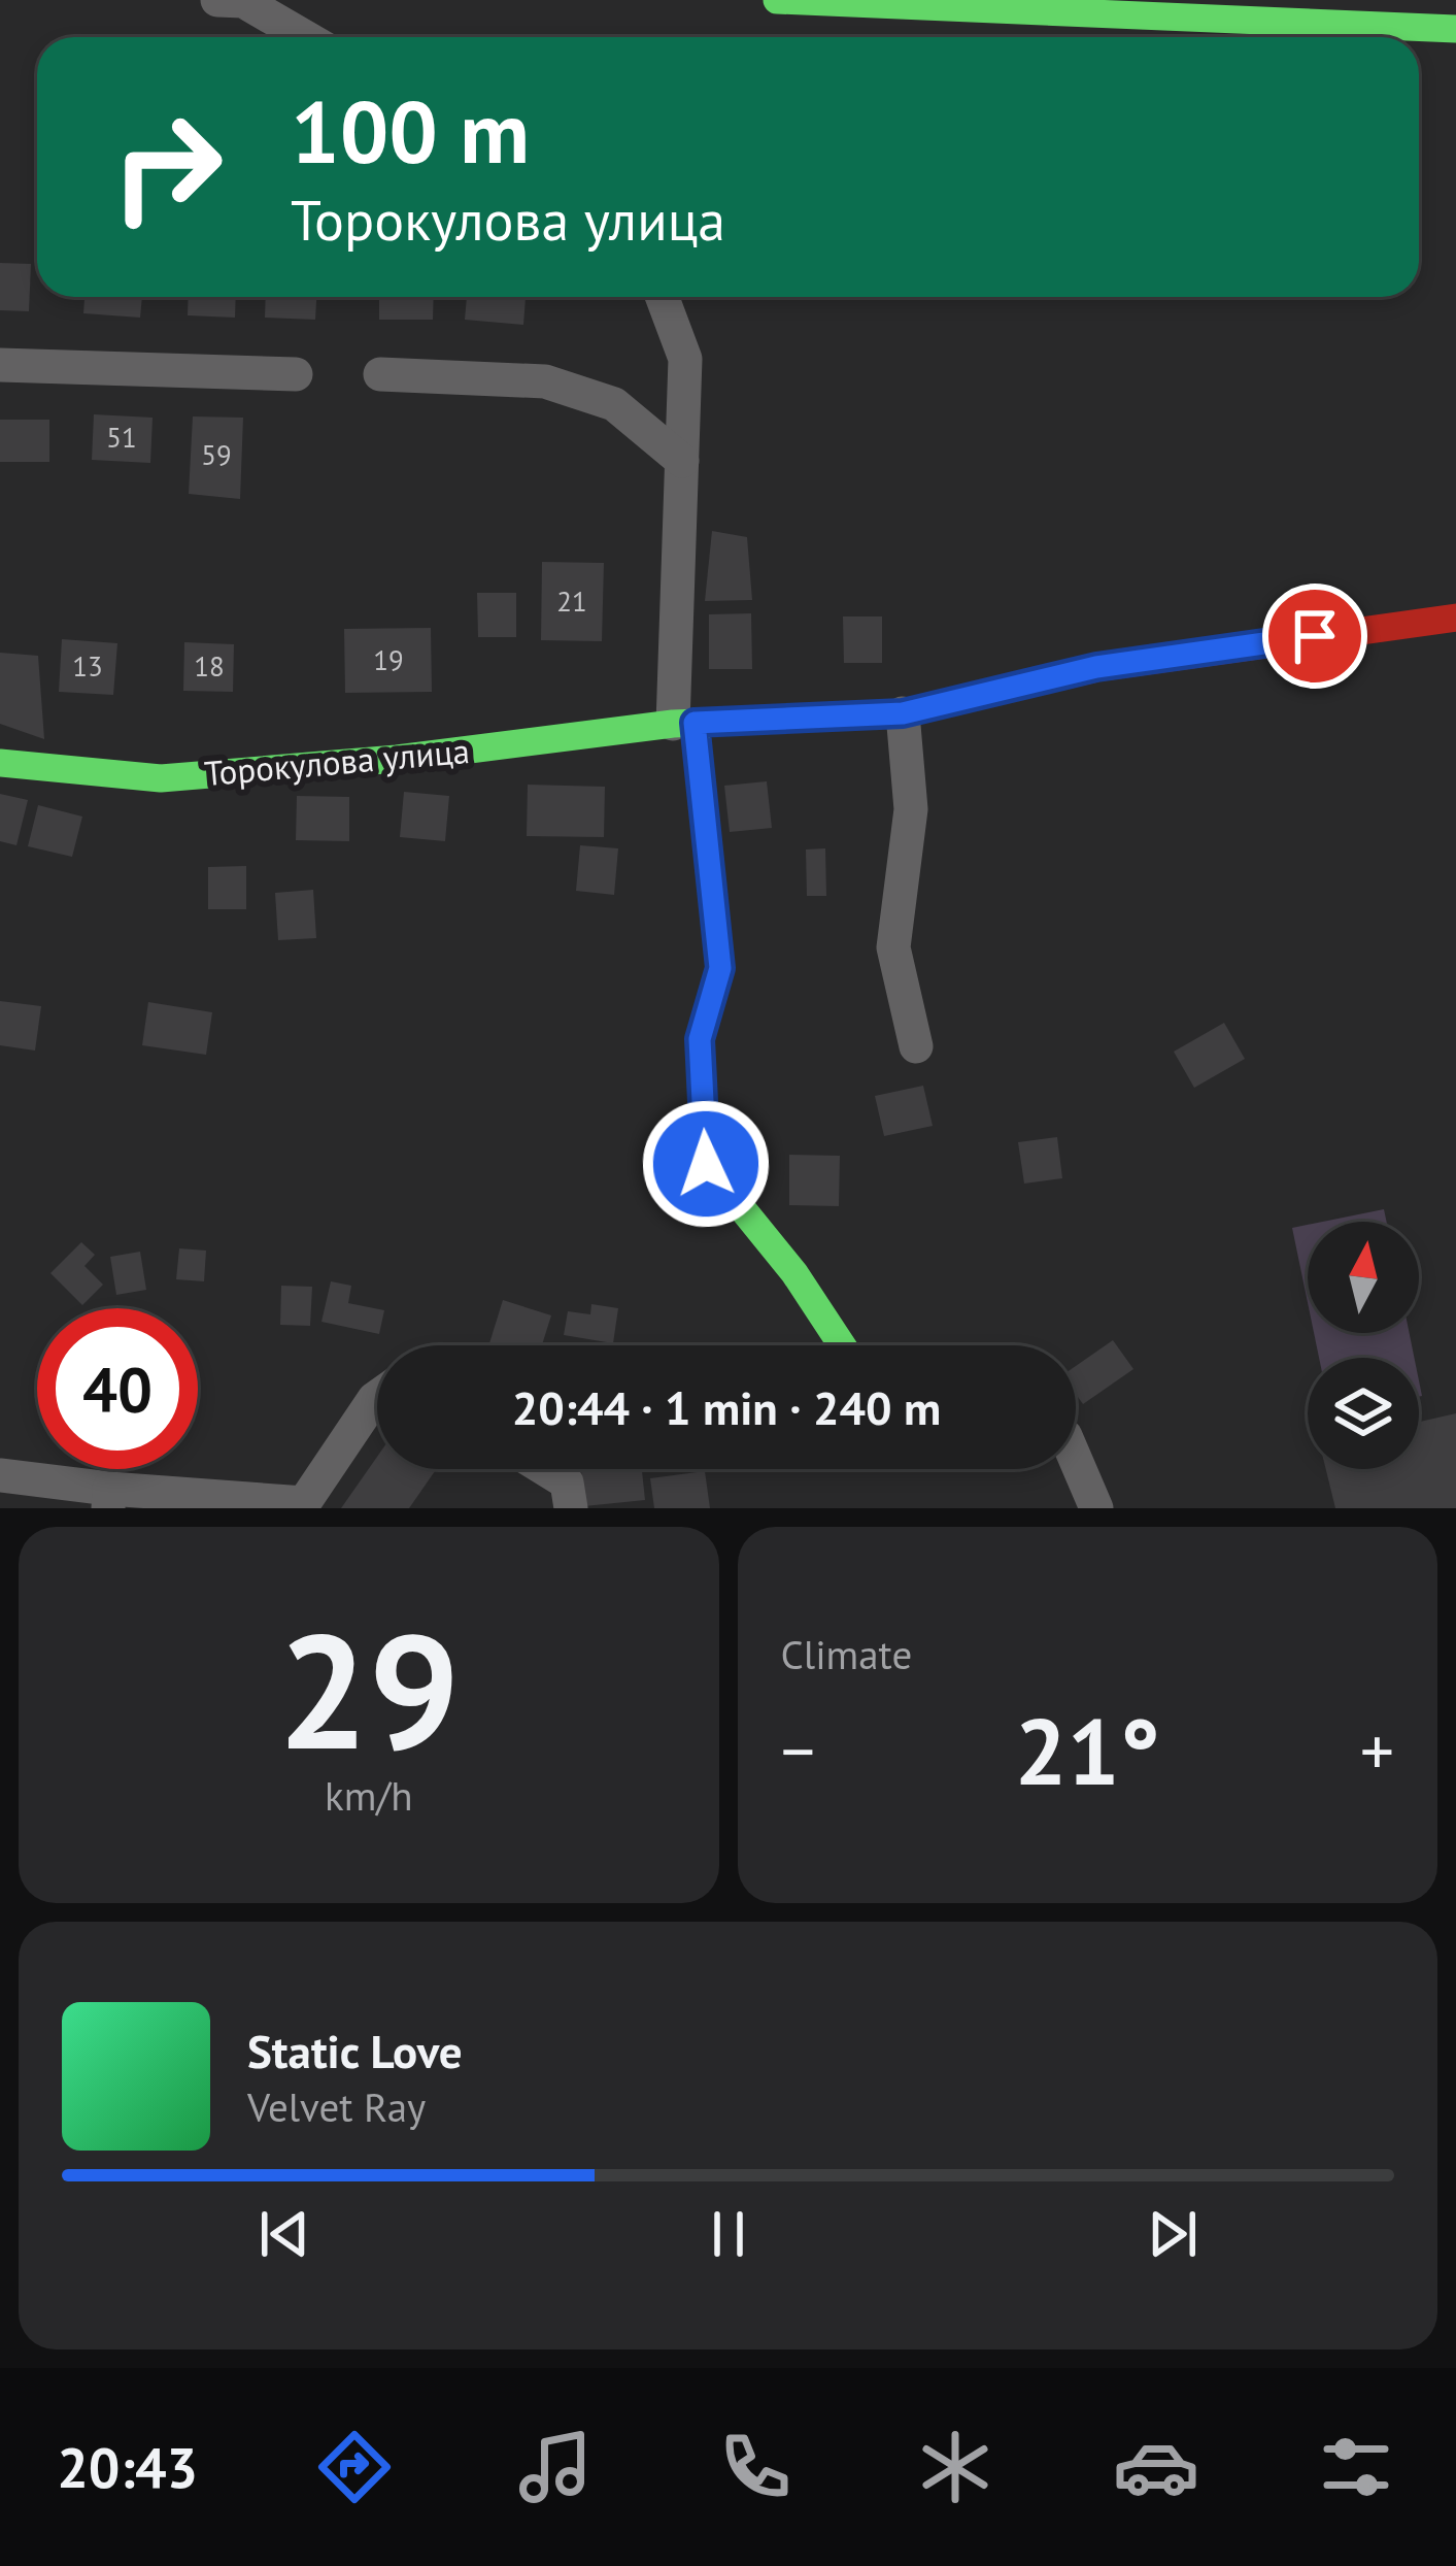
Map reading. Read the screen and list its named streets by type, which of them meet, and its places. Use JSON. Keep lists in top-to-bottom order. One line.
{"streets":{"street":["Торокулова улица"]},"house_numbers":["51","59","21","19","13","18"],"north":"top","page":{"turn":["100 m","Торокулова улица"],"limit":"40","trip":"20:44 · 1 min · 240 m","tile":[["29","km/h"],"Climate"],"heat":["−","21°","+"],"song":["Static Love","Velvet Ray"],"tabs":"20:43"}}
